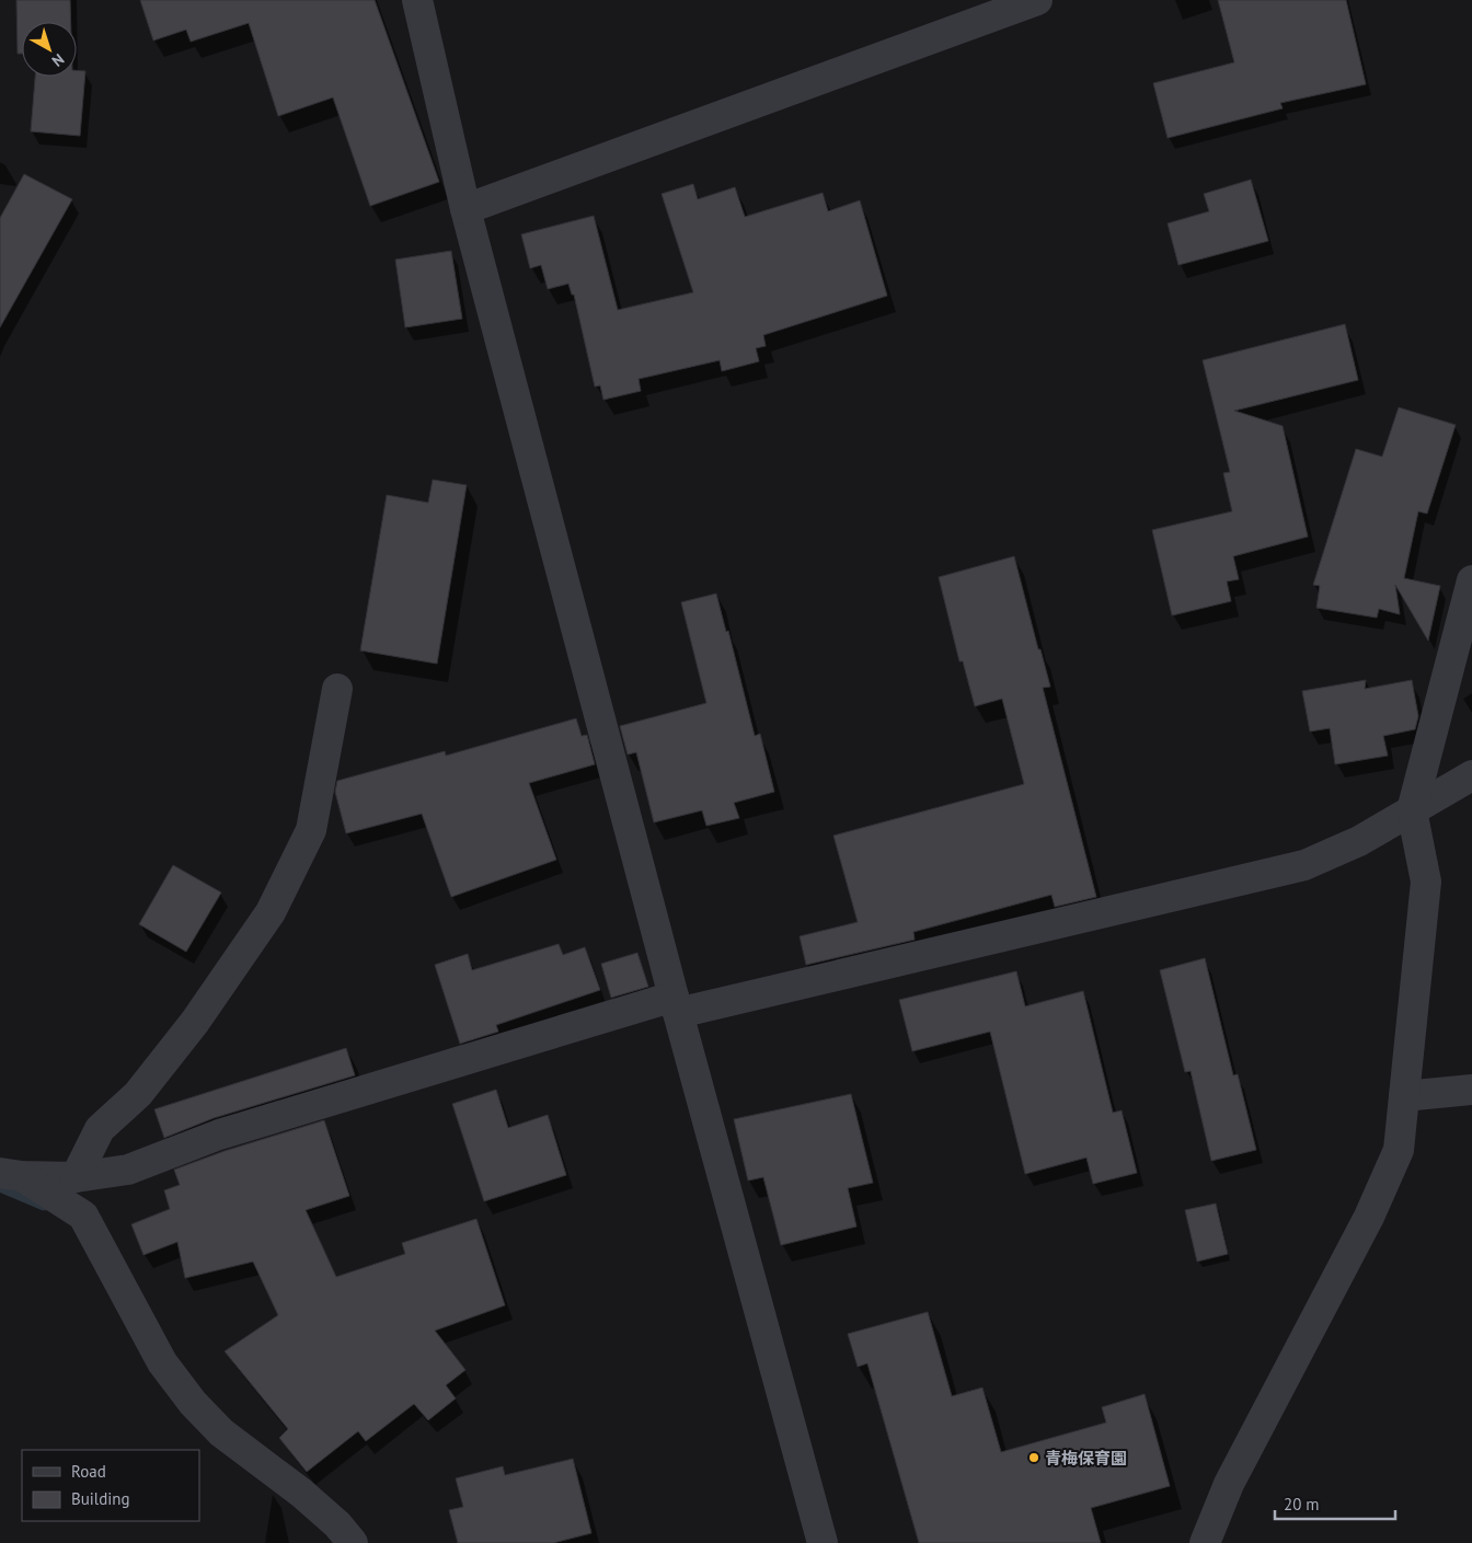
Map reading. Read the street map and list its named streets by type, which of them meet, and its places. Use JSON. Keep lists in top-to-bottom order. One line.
{"places":["青梅保育園"],"legend":["Road","Building"],"scale_bar":"20 m","north":"bottom right"}
